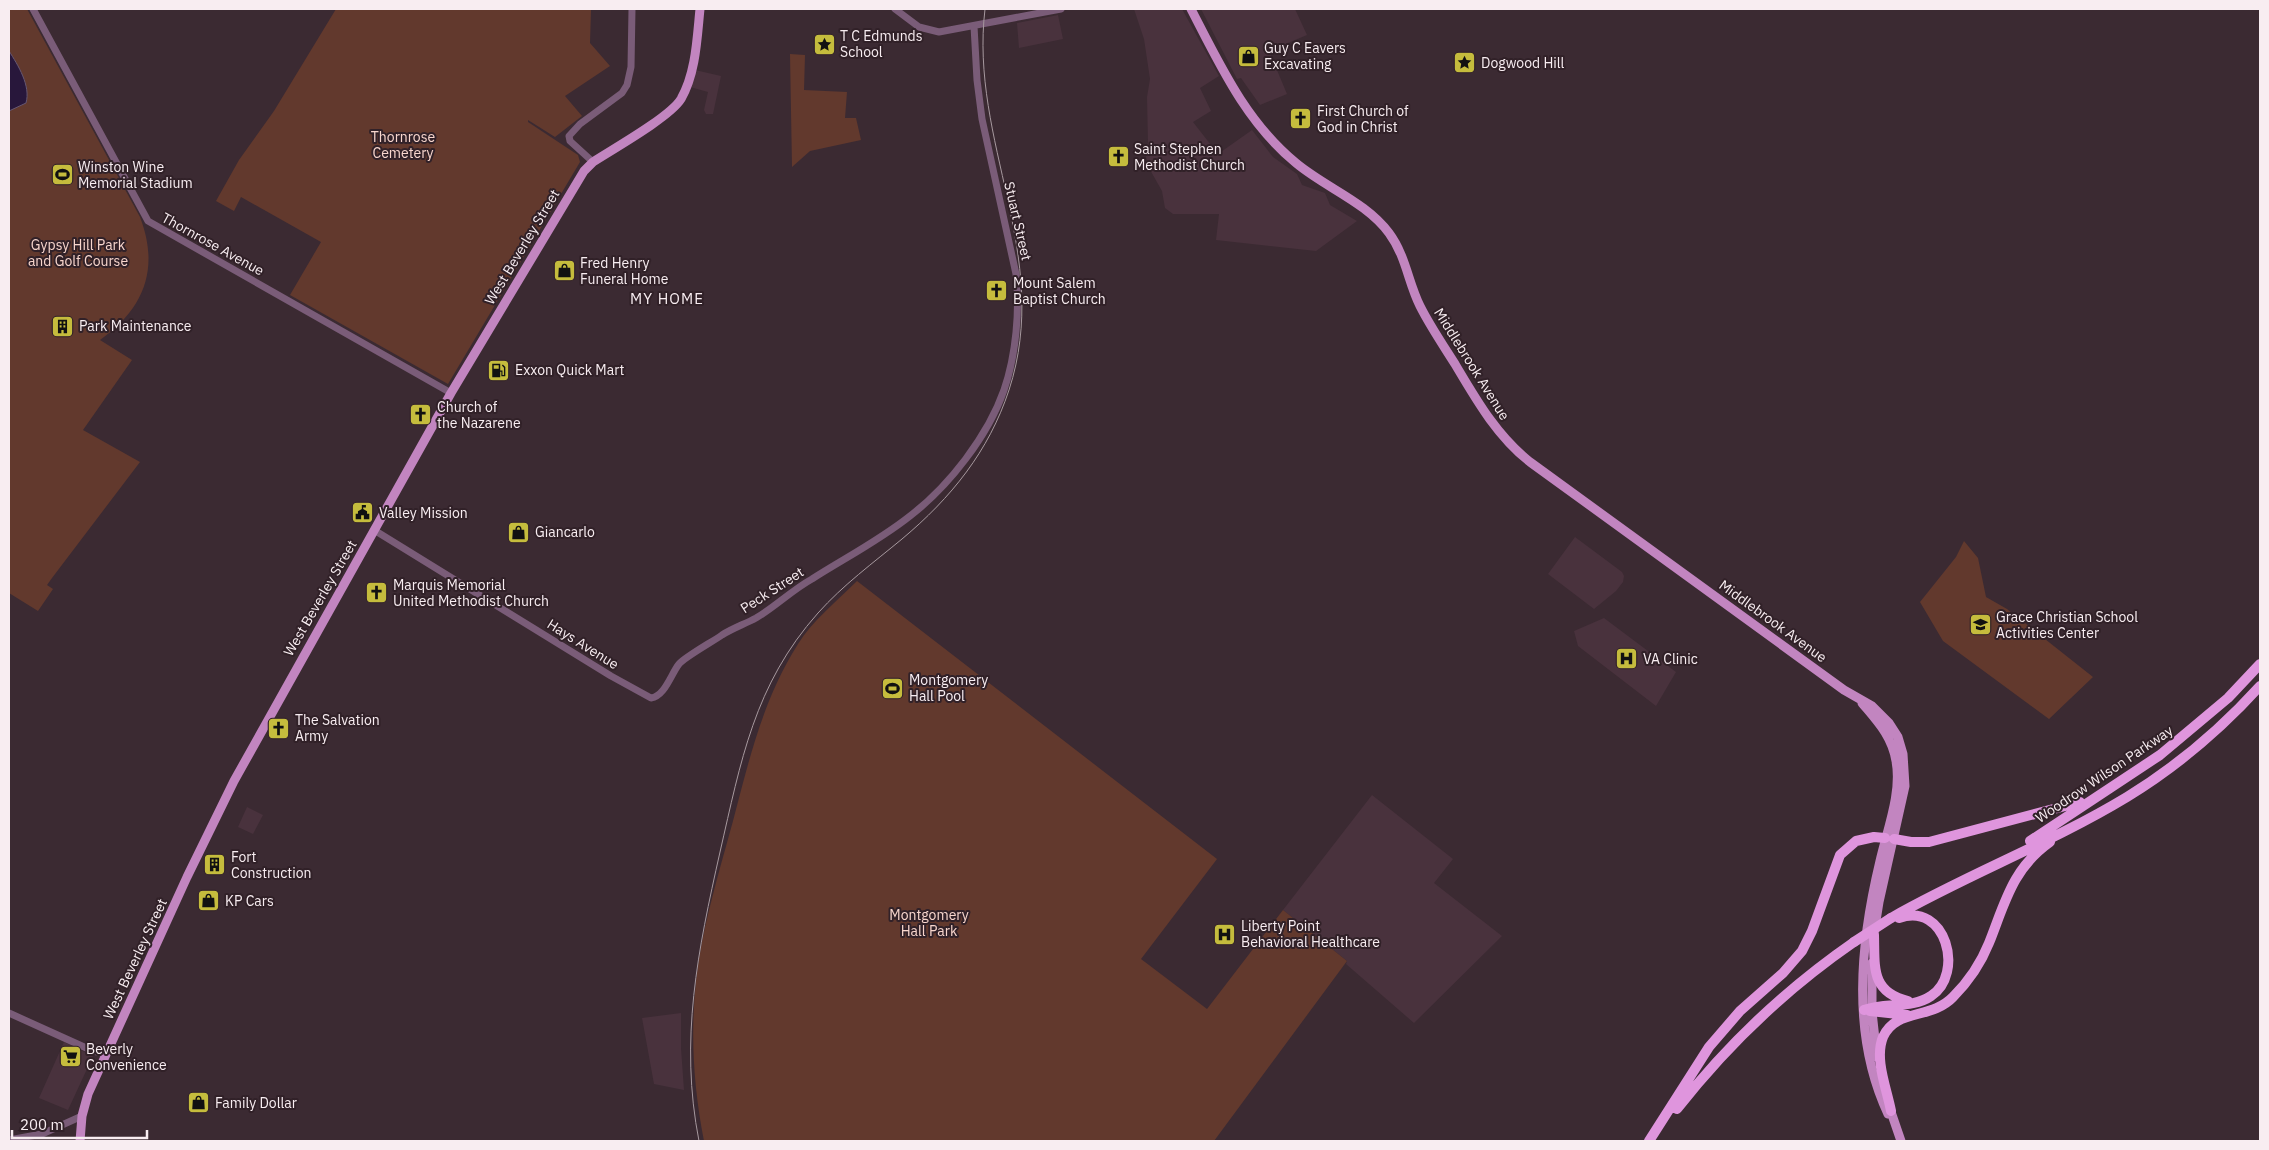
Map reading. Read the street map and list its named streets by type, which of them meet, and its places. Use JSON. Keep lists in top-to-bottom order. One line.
{"streets":{"highway":["Woodrow Wilson Parkway"],"main road":["West Beverley Street","Middlebrook Avenue"],"street":["Stuart Street","Thornrose Avenue","Peck Street","Hays Avenue"]},"crossings":[["Stuart Street","Peck Street"],["Thornrose Avenue","West Beverley Street"],["West Beverley Street","Hays Avenue"],["Peck Street","Hays Avenue"]],"districts":["MY HOME"],"parks":["Thornrose Cemetery","Gypsy Hill Park and Golf Course","Montgomery Hall Park"],"places":{"place":["T C Edmunds School","Dogwood Hill"],"shop":["Guy C Eavers Excavating","Fred Henry Funeral Home","Giancarlo","KP Cars","Family Dollar"],"church":["First Church of God in Christ","Saint Stephen Methodist Church","Mount Salem Baptist Church","Church of the Nazarene","Marquis Memorial United Methodist Church","The Salvation Army"],"sports":["Winston Wine Memorial Stadium","Montgomery Hall Pool"],"building":["Park Maintenance","Fort Construction"],"fuel station":["Exxon Quick Mart"],"public building":["Valley Mission"],"school or university":["Grace Christian School Activities Center"],"hospital":["VA Clinic","Liberty Point Behavioral Healthcare"],"supermarket":["Beverly Convenience"]},"scale_bar":"200 m"}
